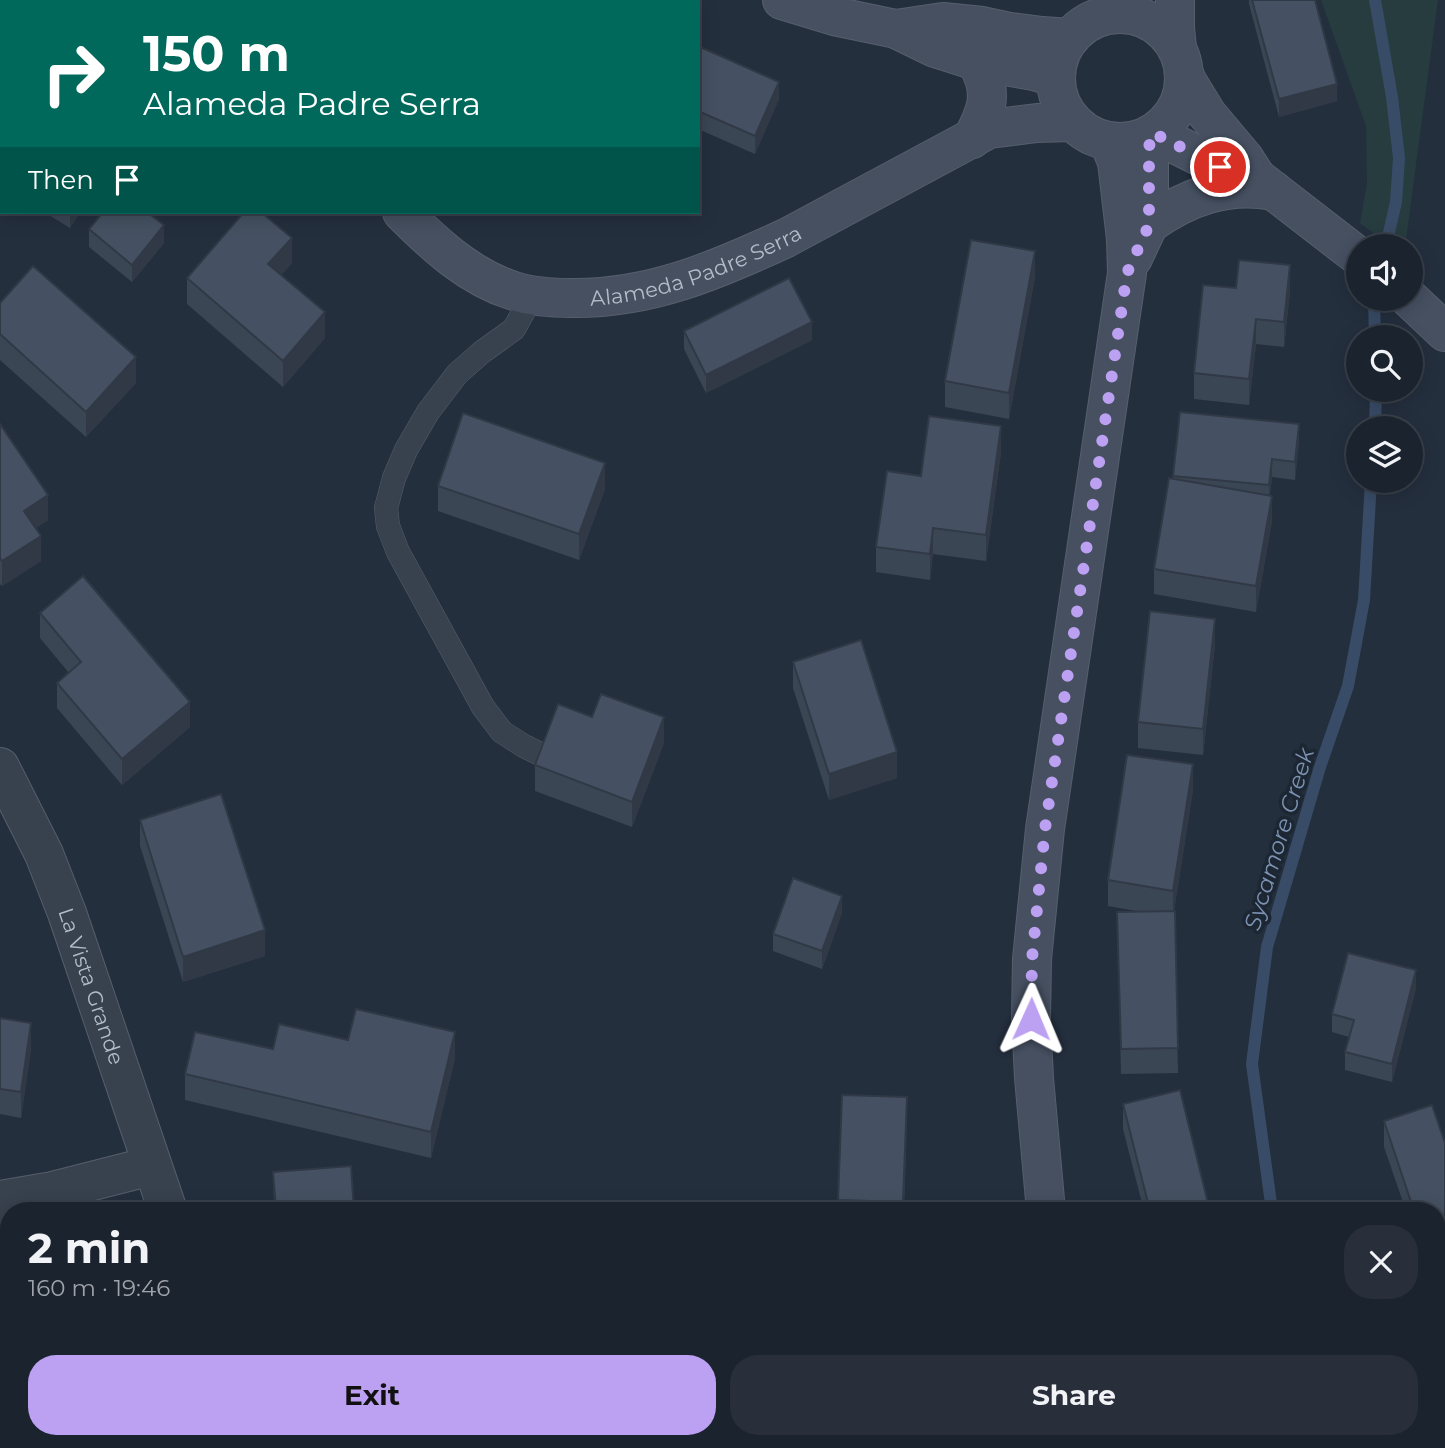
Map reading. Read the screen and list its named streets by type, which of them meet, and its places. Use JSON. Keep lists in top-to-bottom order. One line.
{"streets":{"main road":["Alameda Padre Serra"],"street":["La Vista Grande"]},"water":["Sycamore Creek"],"page":{"turn":["150 m","Alameda Padre Serra"],"then":"Then","heading":["2 min","160 m · 19:46"],"buttons":["Exit","Share"]}}
